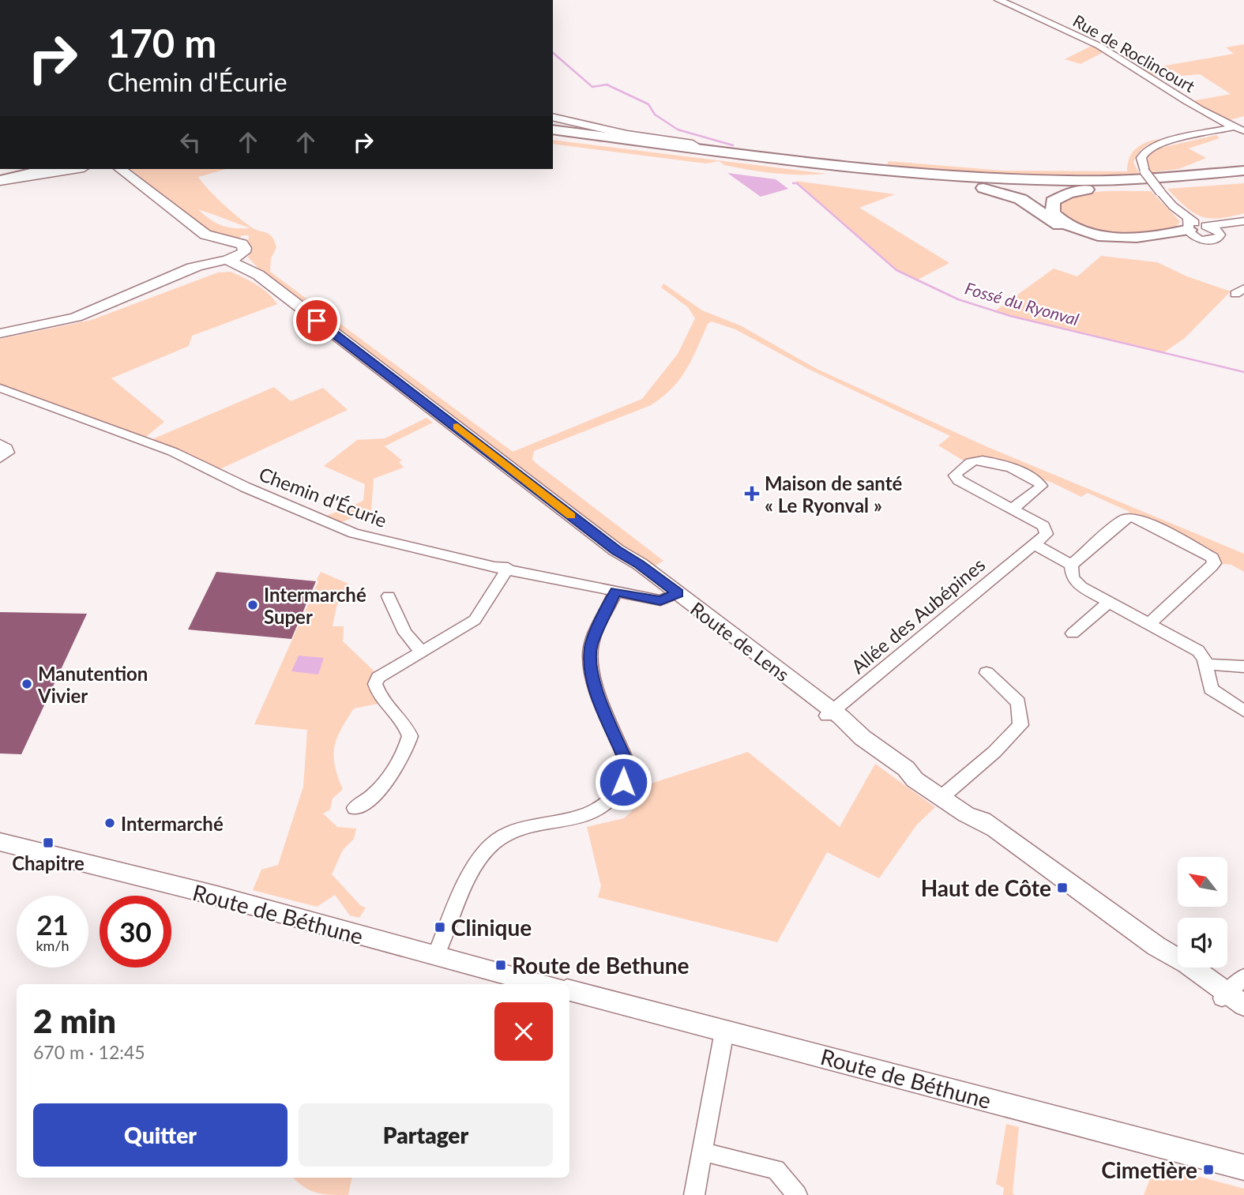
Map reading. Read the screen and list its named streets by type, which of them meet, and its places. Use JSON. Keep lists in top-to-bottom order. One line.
{"streets":{"main road":["Route de Béthune"],"street":["Rue de Roclincourt","Chemin d'Écurie","Allée des Aubépines"]},"water":["Fossé du Ryonval"],"places":{"health":["Maison de santé « Le Ryonval »"],"other":["Intermarché Super","Manutention Vivier","Intermarché"],"transit":["Chapitre","Haut de Côte","Clinique","Route de Bethune","Cimetière"]},"north":"top left","page":{"turn":["170 m","Chemin d'Écurie"],"speed":"21 km/h","limit":"30","heading":["2 min","670 m · 12:45"],"buttons":["Quitter","Partager"]}}
